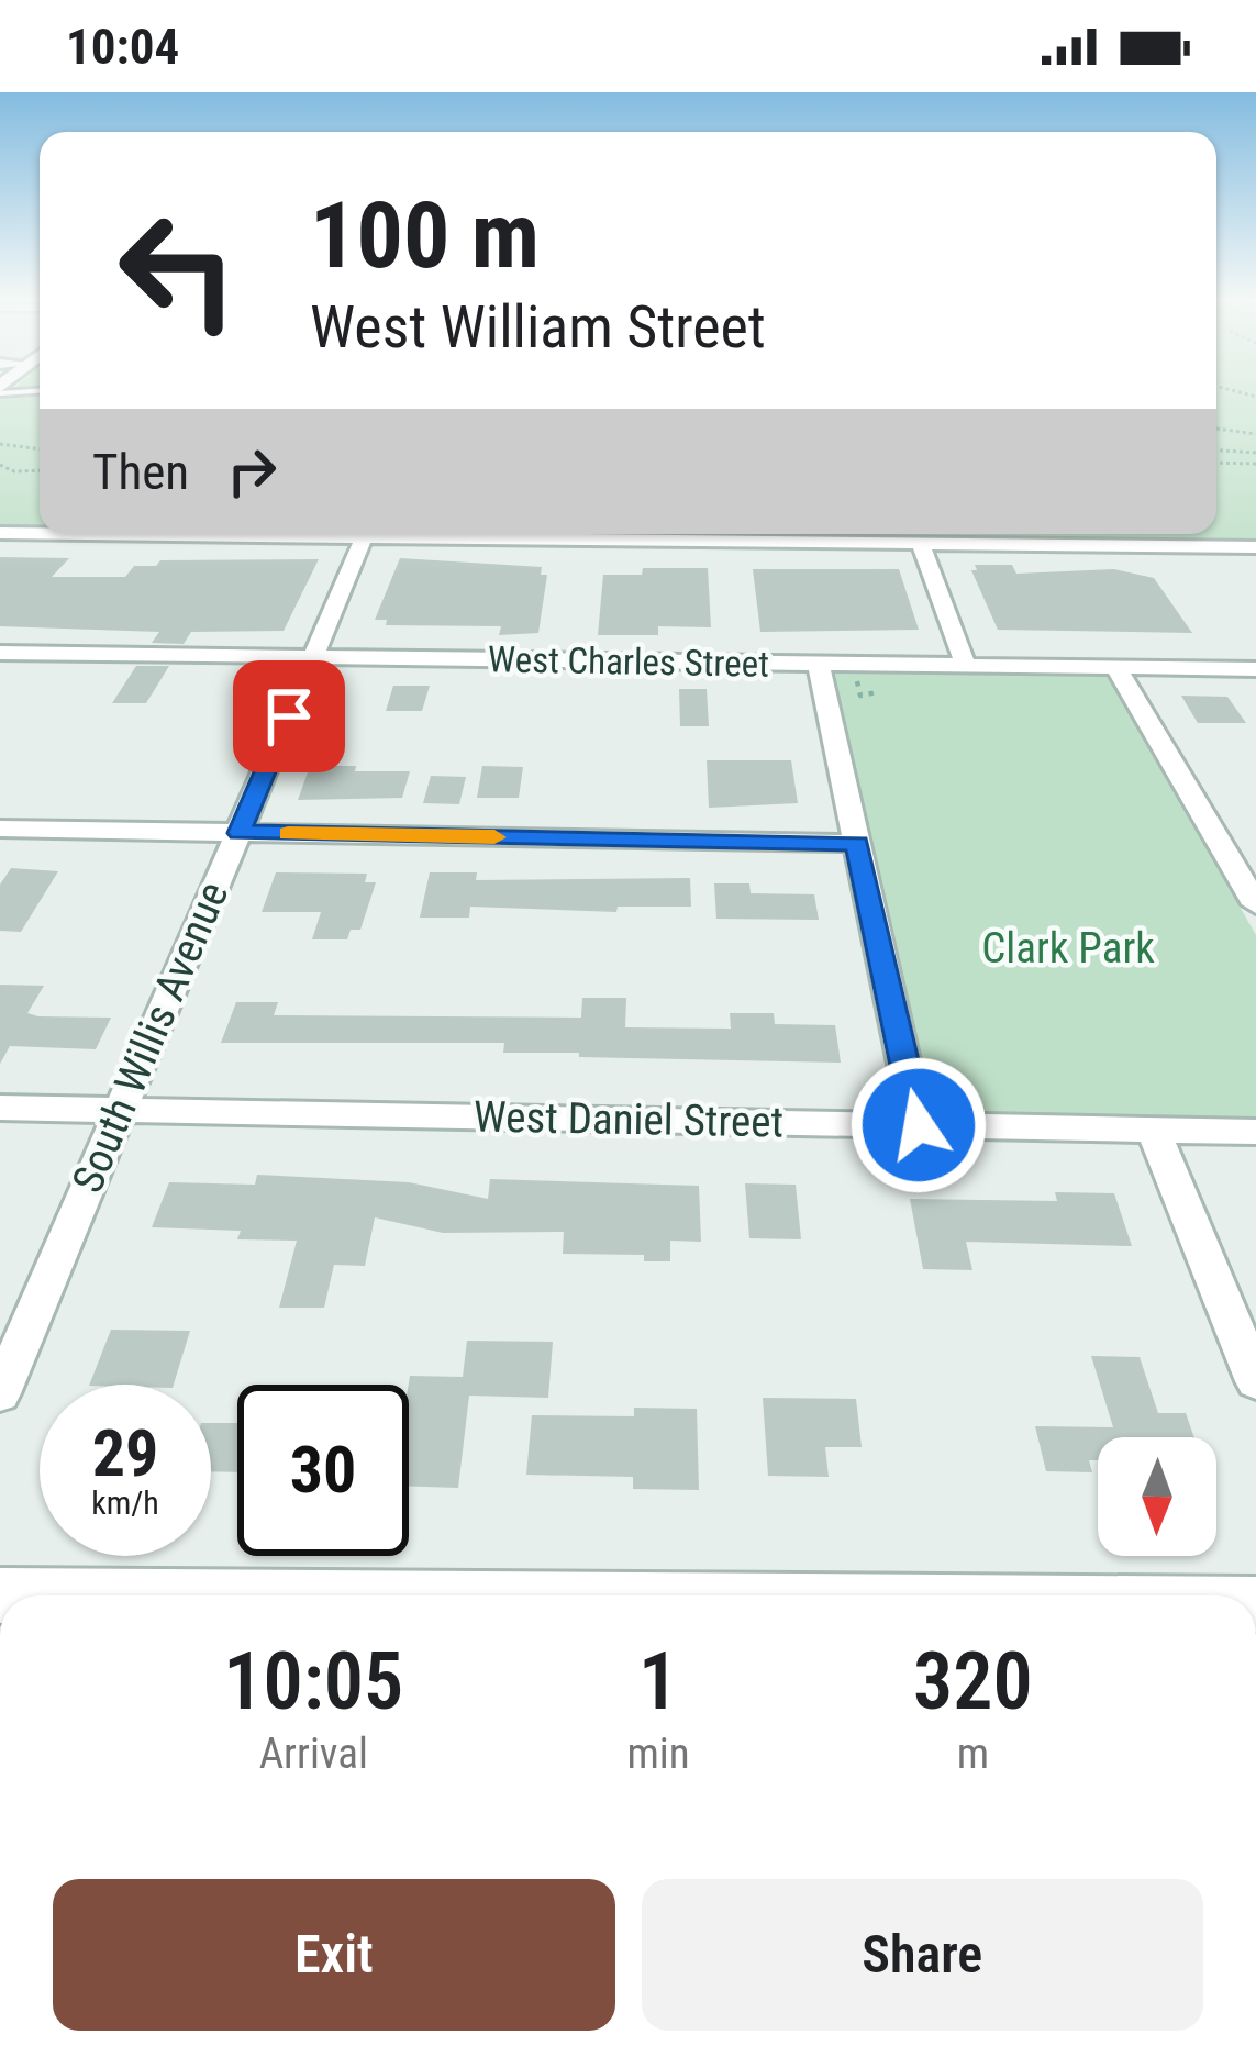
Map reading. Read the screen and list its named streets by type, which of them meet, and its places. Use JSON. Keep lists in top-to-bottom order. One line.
{"streets":{"street":["West Charles Street","South Willis Avenue","West Daniel Street"]},"crossings":[["West Charles Street","South Willis Avenue"],["South Willis Avenue","West Daniel Street"]],"parks":["Clark Park"],"north":"bottom","page":{"status":"10:04","turn":["100 m","West William Street"],"then":"Then","speed":"29 km/h","limit":"30","eta":["10:05","Arrival","1","min","320","m"],"buttons":["Exit","Share"]}}
